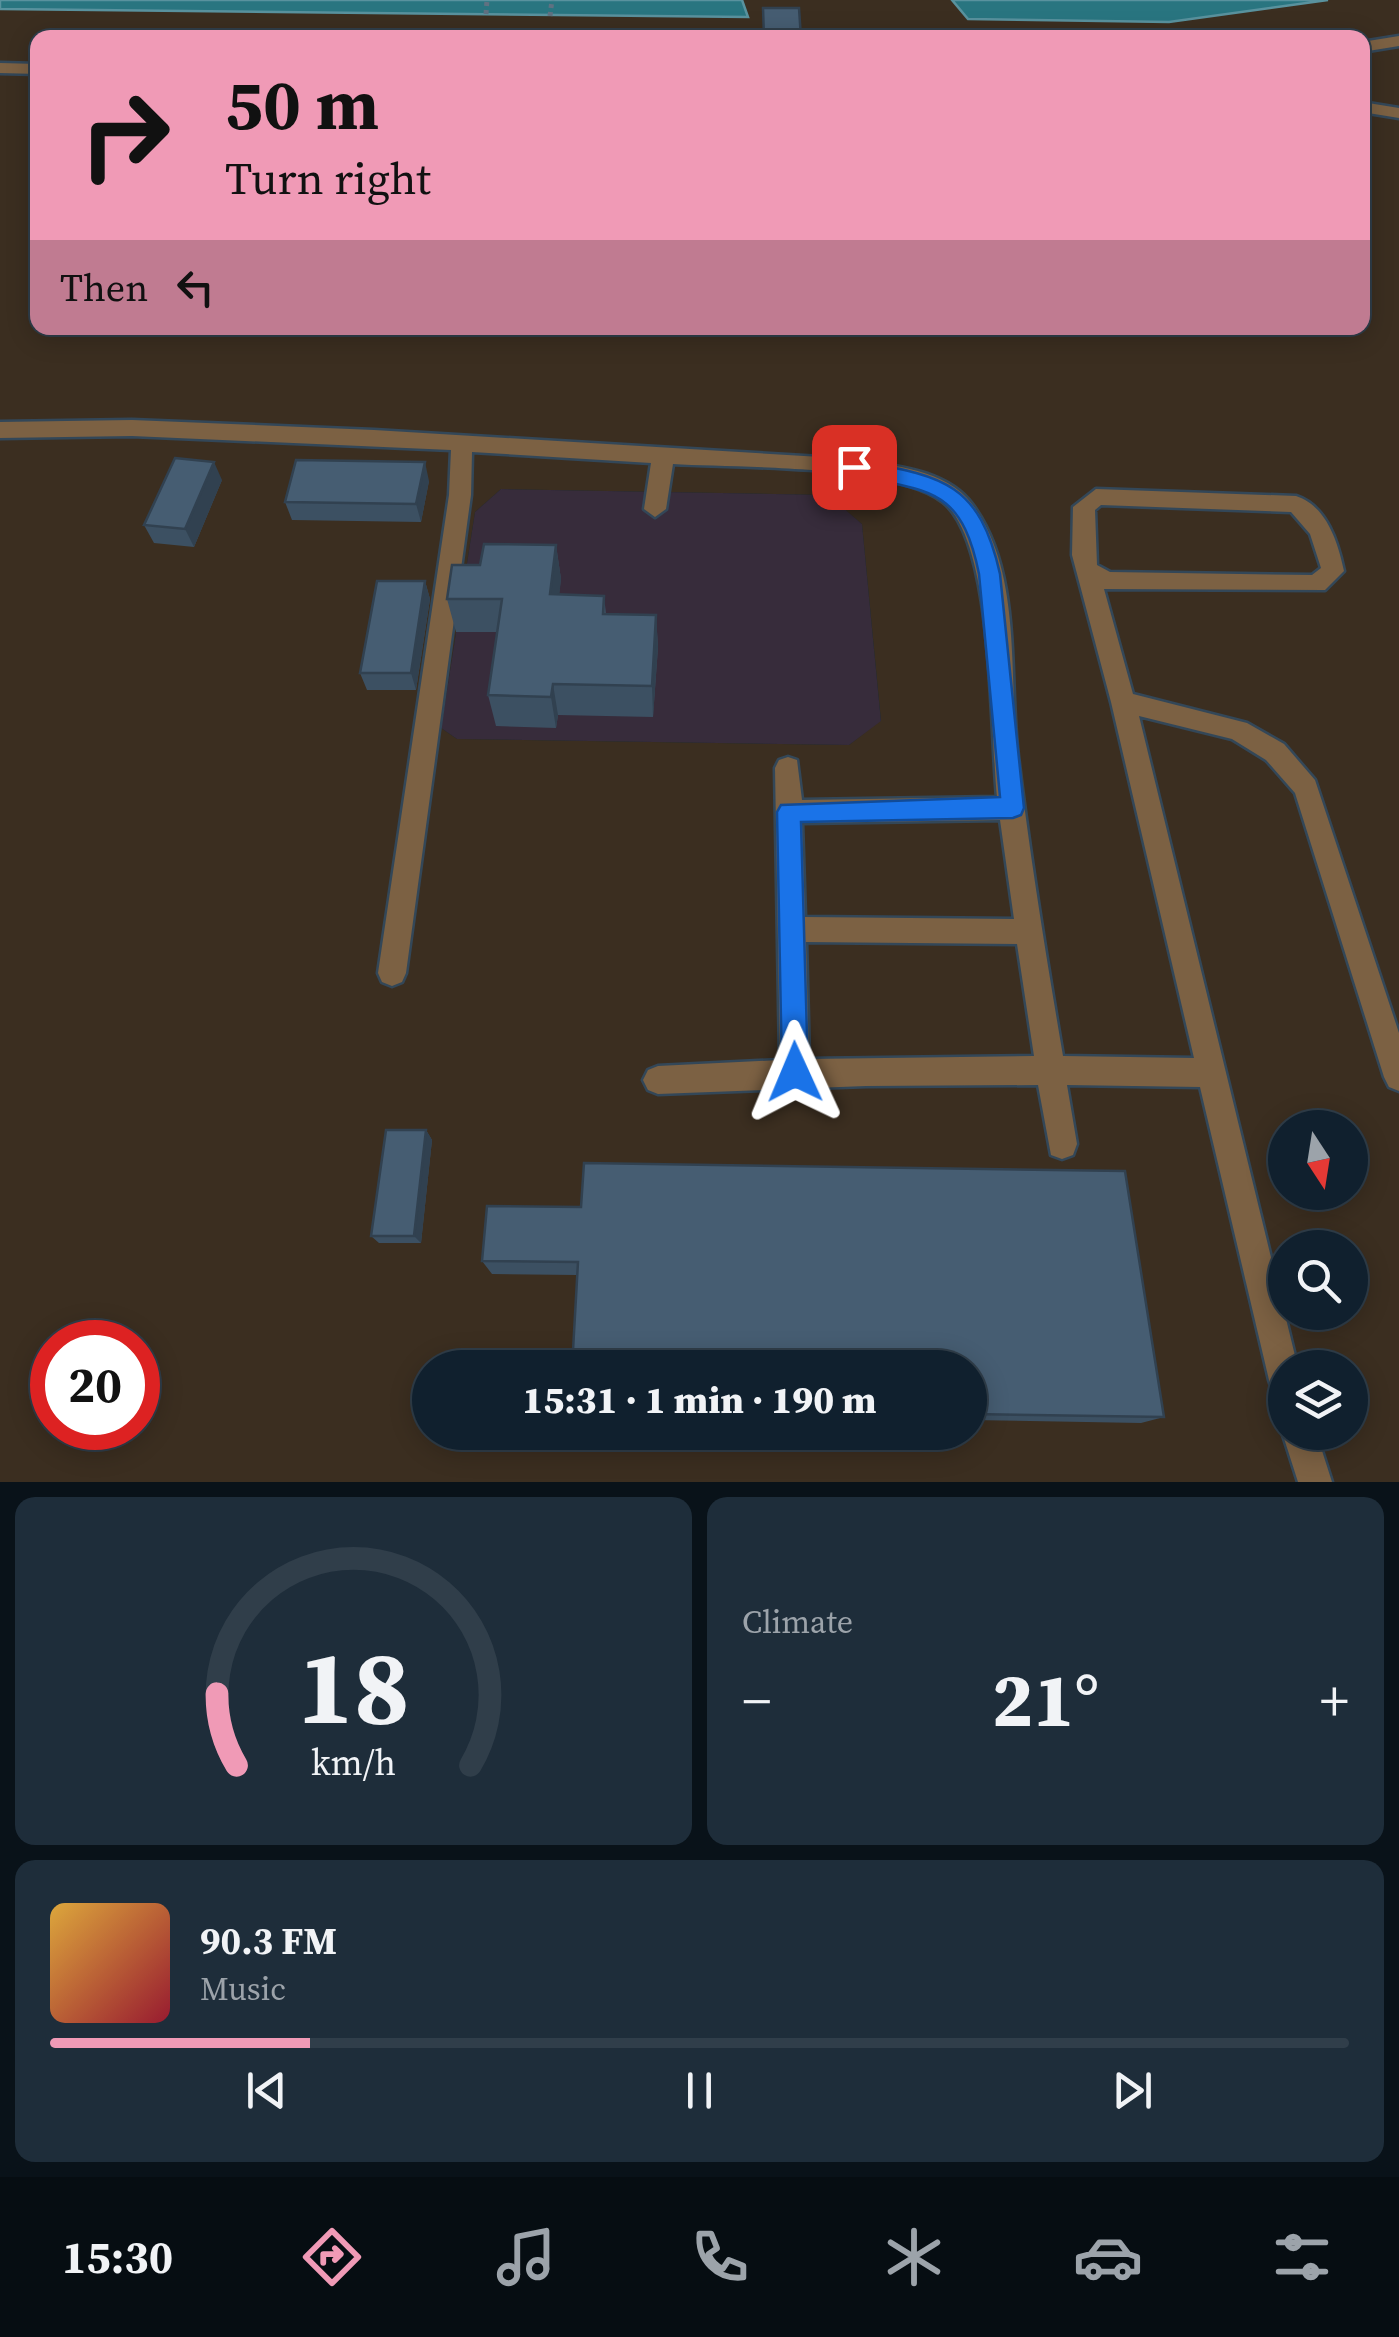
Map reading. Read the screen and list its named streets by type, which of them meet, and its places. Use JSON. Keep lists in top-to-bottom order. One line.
{"north":"bottom","page":{"turn":["50 m","Turn right"],"then":"Then","limit":"20","trip":"15:31 · 1 min · 190 m","tile":"Climate","heat":["−","21°","+"],"song":["90.3 FM","Music"],"tabs":"15:30","gauge":["18","km/h"]}}
